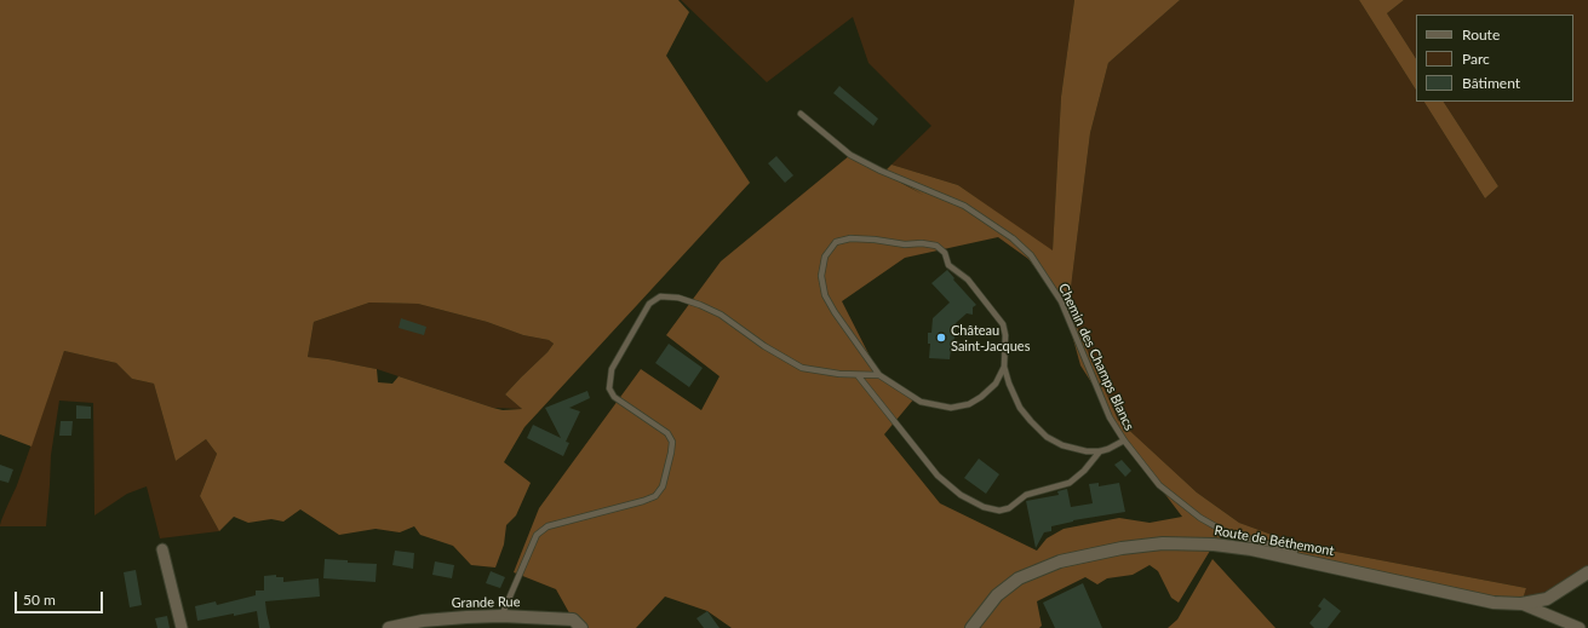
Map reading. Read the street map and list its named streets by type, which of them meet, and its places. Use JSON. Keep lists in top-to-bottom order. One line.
{"streets":{"street":["Route de Béthemont","Grande Rue"],"lane":["Chemin des Champs Blancs"]},"crossings":[["Chemin des Champs Blancs","Route de Béthemont"]],"places":["Château Saint-Jacques"],"legend":["Route","Parc","Bâtiment"],"scale_bar":"50 m"}
